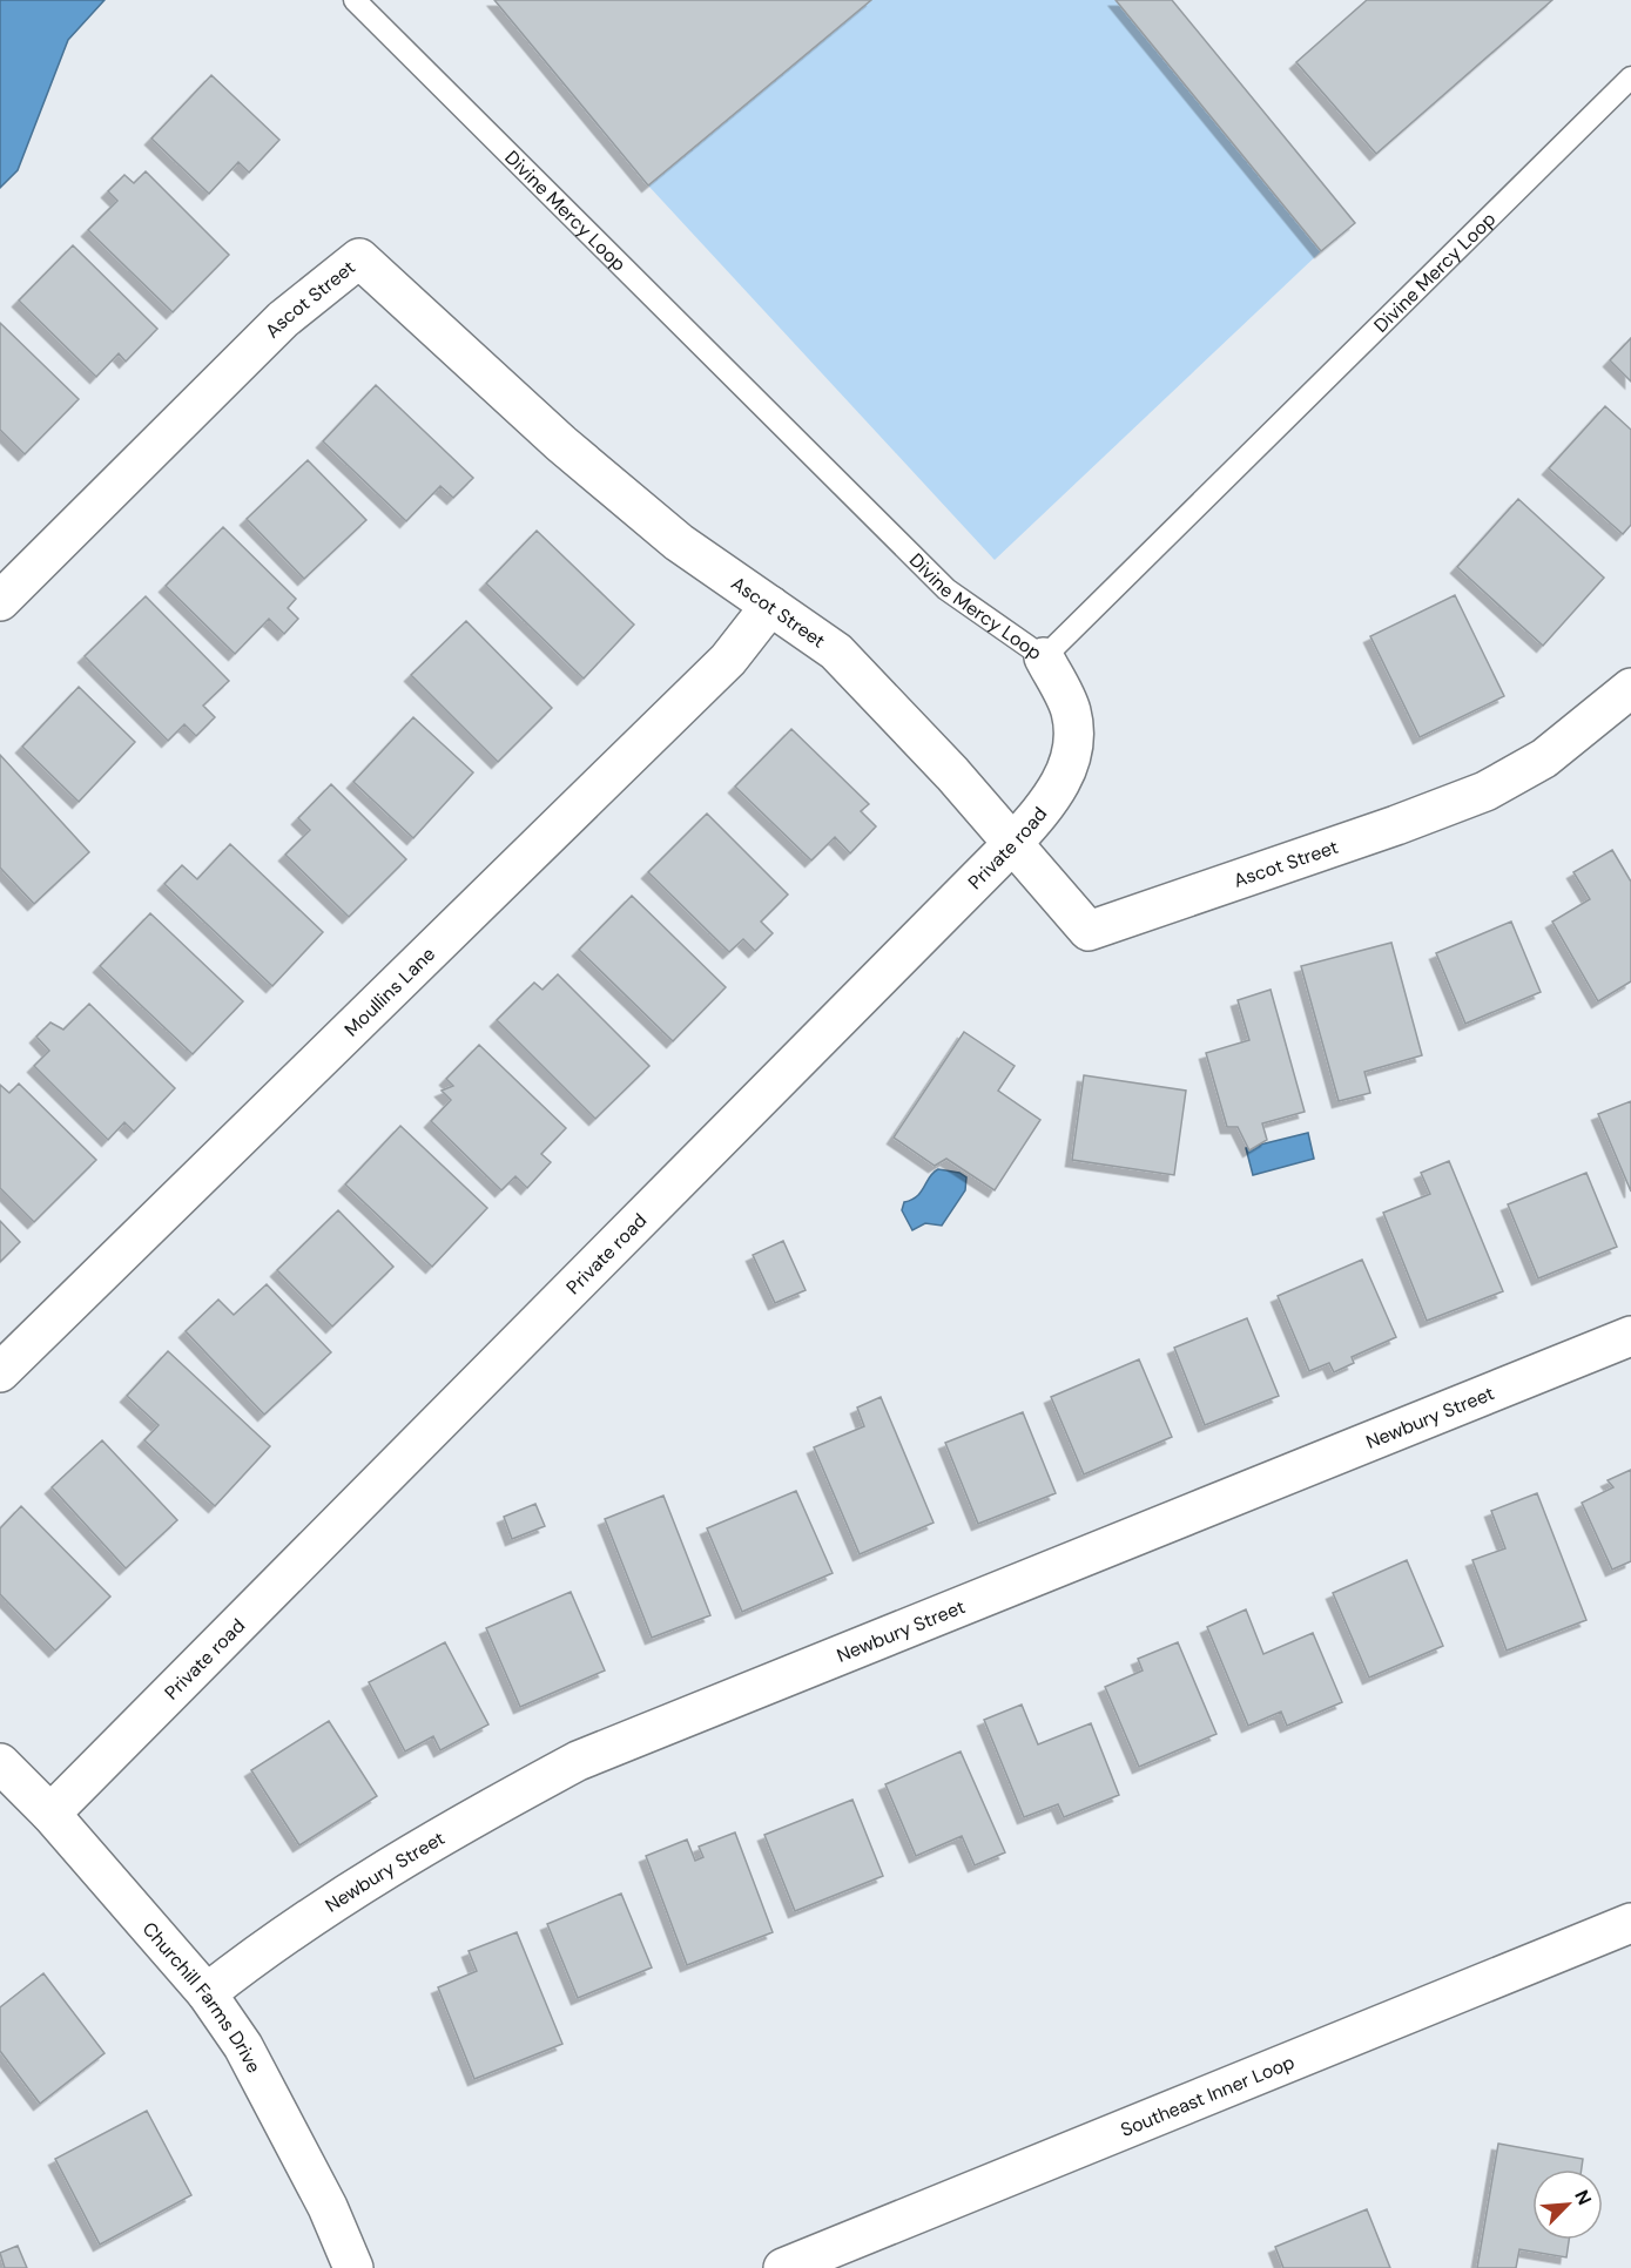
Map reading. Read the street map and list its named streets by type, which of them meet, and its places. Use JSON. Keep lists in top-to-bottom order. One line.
{"streets":{"street":["Ascot Street","Private road","Moullins Lane","Newbury Street","Churchill Farms Drive","Southeast Inner Loop"],"lane":["Divine Mercy Loop"]},"crossings":[["Divine Mercy Loop","Private road"],["Ascot Street","Private road"],["Ascot Street","Moullins Lane"],["Private road","Churchill Farms Drive"],["Newbury Street","Churchill Farms Drive"]],"north":"top right"}
